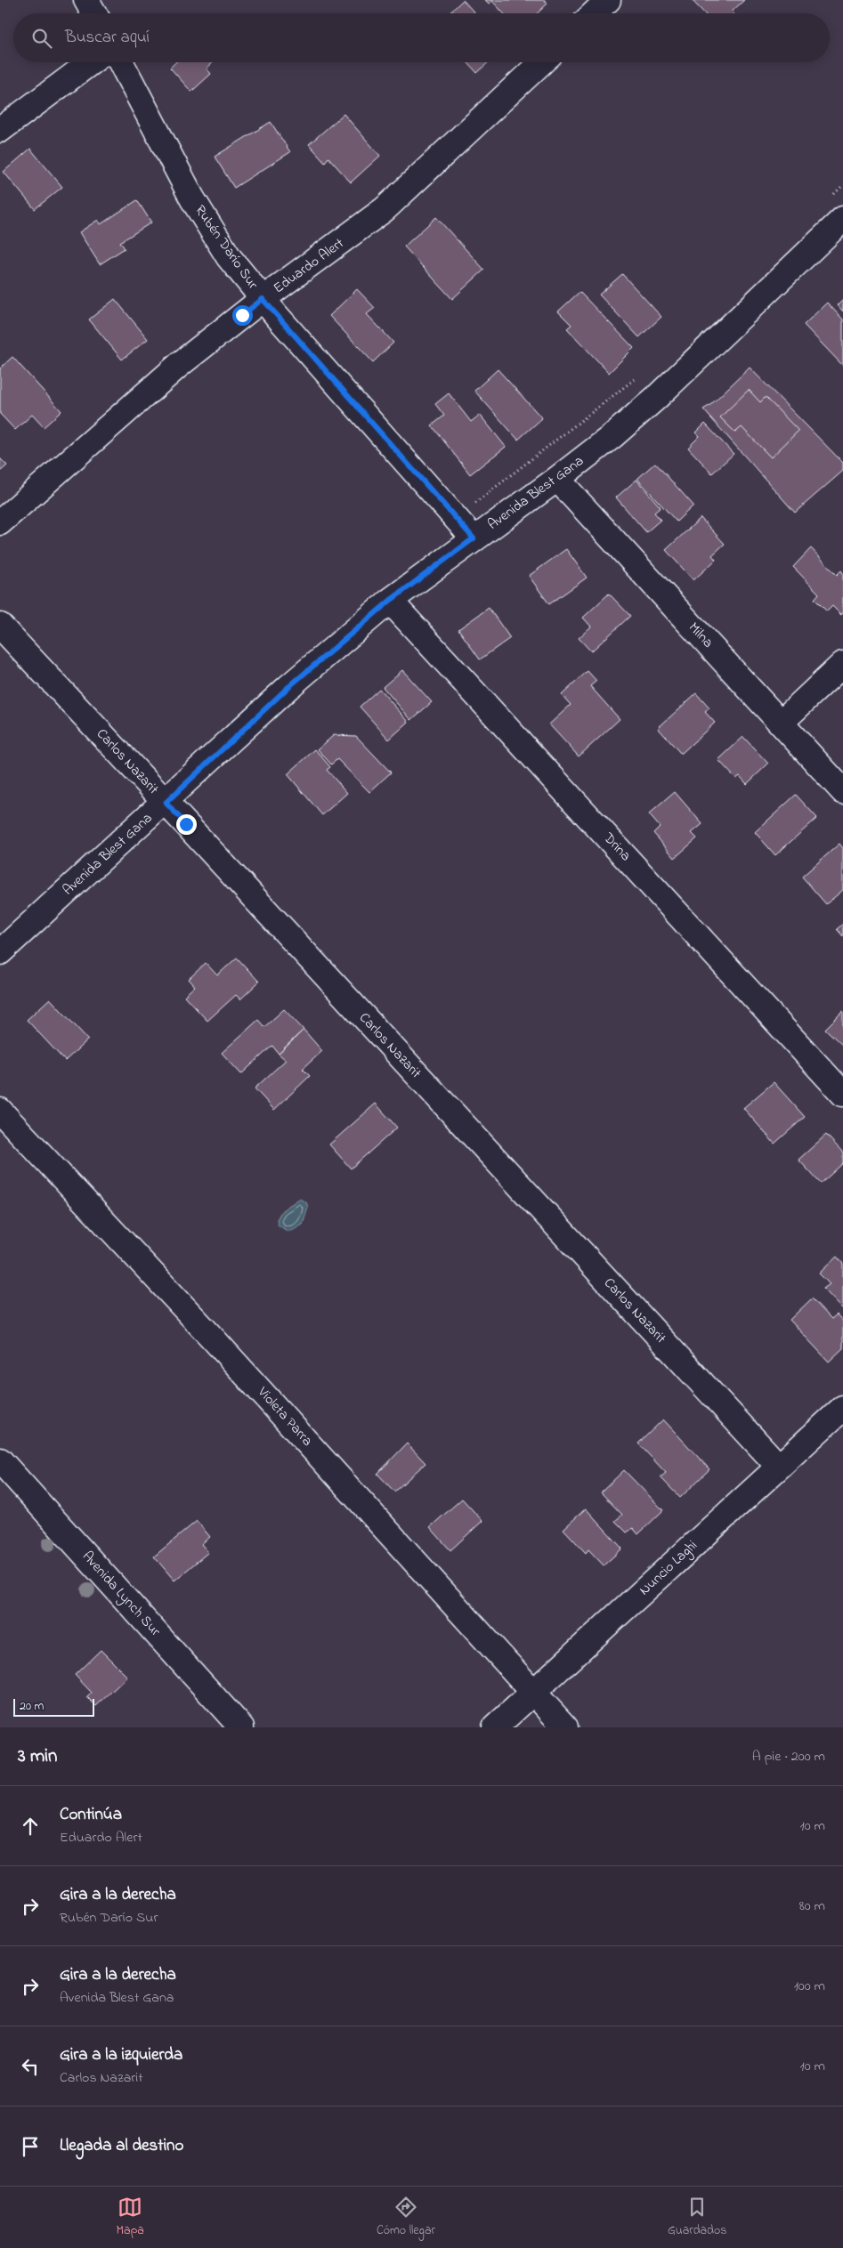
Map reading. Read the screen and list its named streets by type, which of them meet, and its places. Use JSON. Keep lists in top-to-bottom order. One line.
{"streets":{"street":["Rubén Darío Sur","Eduardo Alert","Avenida Blest Gana","Milna","Carlos Nazarit","Drina","Violeta Parra","Nuncio Laghi","Avenida Lynch Sur"]},"crossings":[["Rubén Darío Sur","Eduardo Alert"],["Rubén Darío Sur","Avenida Blest Gana"],["Avenida Blest Gana","Milna"],["Avenida Blest Gana","Carlos Nazarit"],["Avenida Blest Gana","Drina"],["Carlos Nazarit","Nuncio Laghi"],["Violeta Parra","Nuncio Laghi"]],"scale_bar":"20 m","page":{"search":"Buscar aquí","scale":"20 m","heading":["3 min","A pie · 200 m"],"list":[["Continúa","Eduardo Alert","10 m"],["Gira a la derecha","Rubén Darío Sur","80 m"],["Gira a la derecha","Avenida Blest Gana","100 m"],["Gira a la izquierda","Carlos Nazarit","10 m"],"Llegada al destino"],"nav":["Mapa","Cómo llegar","Guardados"]}}
